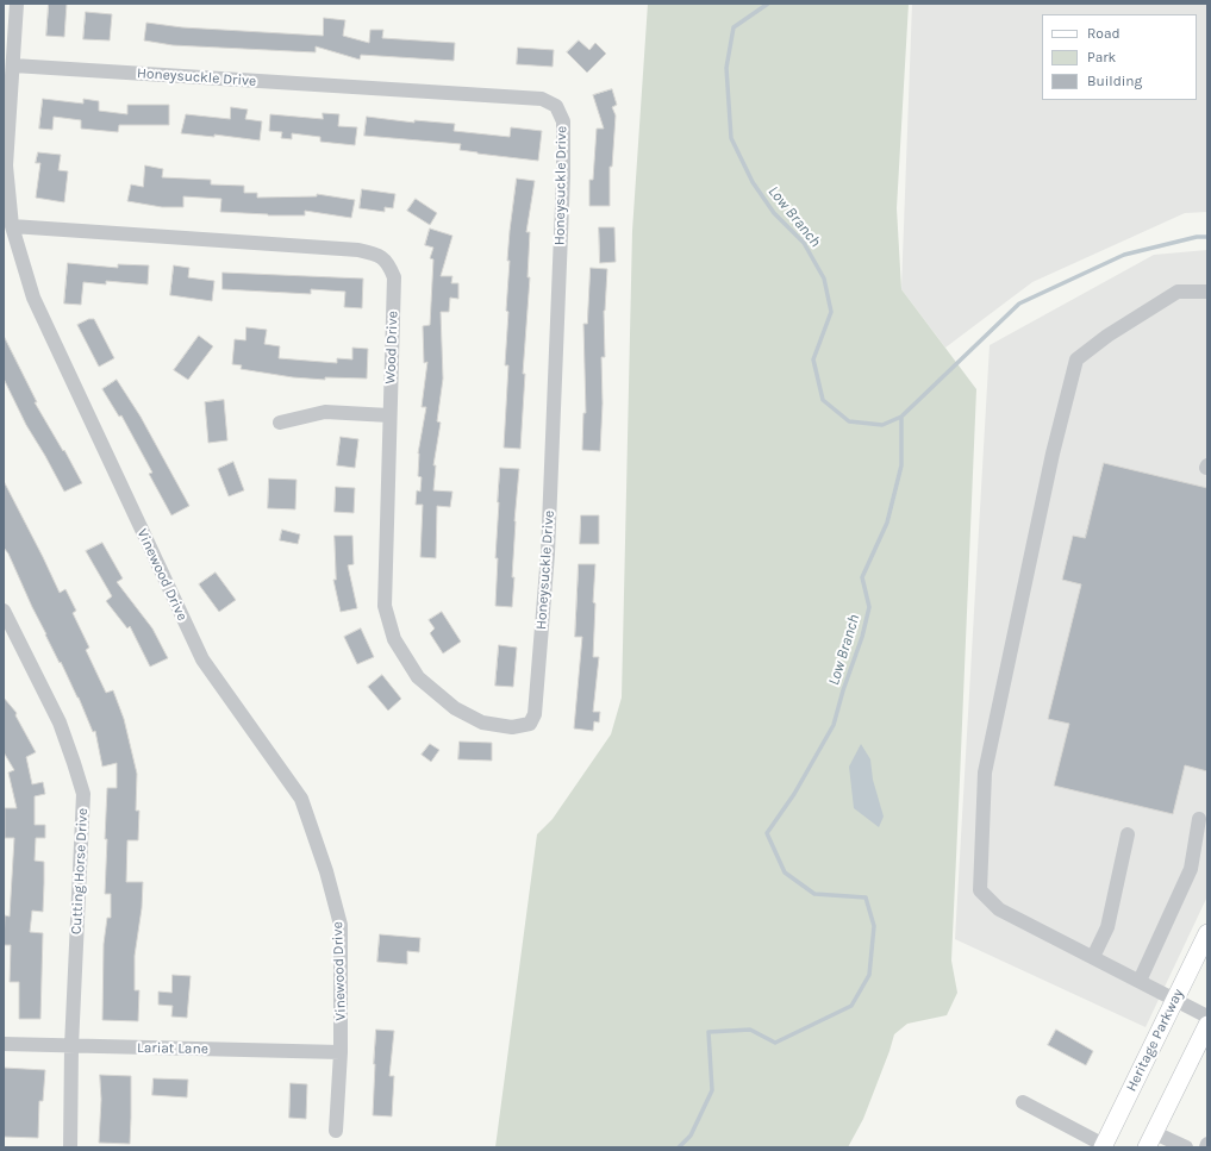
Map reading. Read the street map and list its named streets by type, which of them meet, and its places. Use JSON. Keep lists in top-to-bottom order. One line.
{"streets":{"main road":["Heritage Parkway"],"street":["Honeysuckle Drive","Wood Drive","Vinewood Drive","Cutting Horse Drive","Lariat Lane"]},"crossings":[["Honeysuckle Drive","Wood Drive"],["Honeysuckle Drive","Vinewood Drive"],["Wood Drive","Vinewood Drive"],["Vinewood Drive","Lariat Lane"],["Cutting Horse Drive","Lariat Lane"]],"water":["Low Branch"],"legend":["Road","Park","Building"]}
